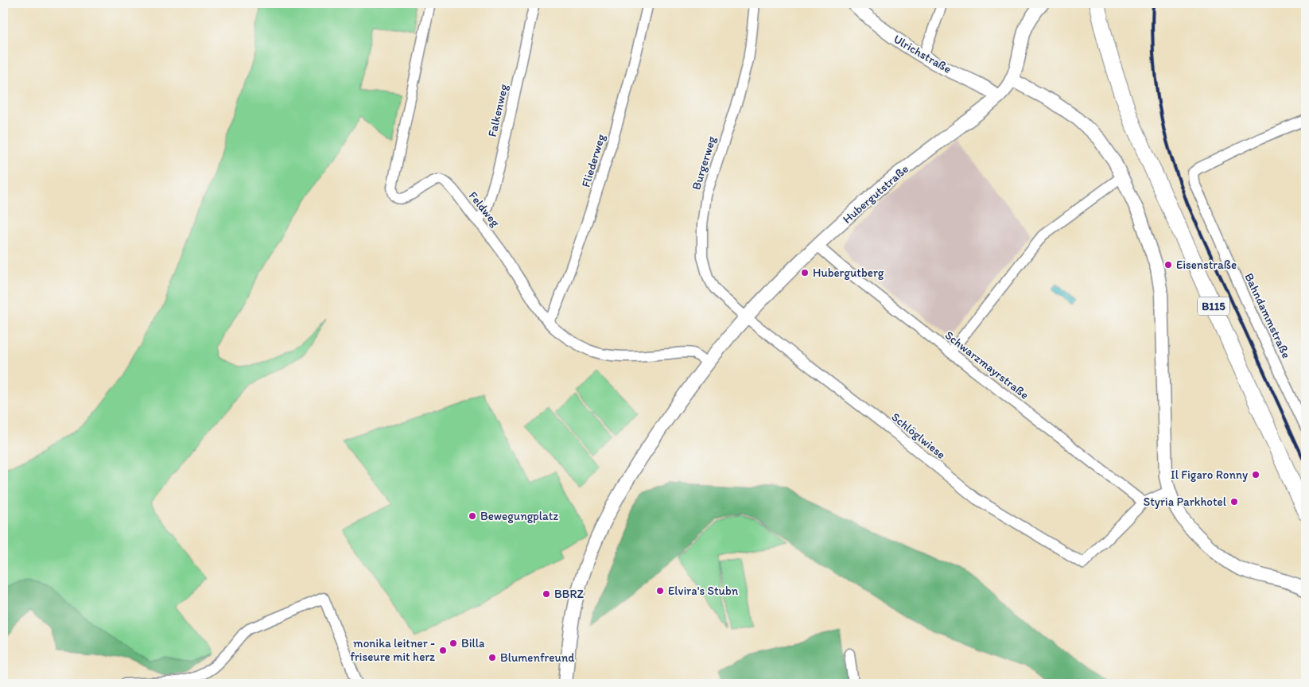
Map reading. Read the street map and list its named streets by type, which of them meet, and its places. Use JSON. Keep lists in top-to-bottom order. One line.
{"streets":{"main road":["B115"],"street":["Ulrichstraße","Falkenweg","Fliederweg","Burgerweg","Hubergutstraße","Feldweg","Bahndammstraße","Schwarzmayrstraße","Schlöglwiese"]},"crossings":[["Ulrichstraße","Hubergutstraße"],["Falkenweg","Feldweg"],["Fliederweg","Feldweg"],["Burgerweg","Hubergutstraße"],["Burgerweg","Schlöglwiese"],["Hubergutstraße","Feldweg"],["Hubergutstraße","Schwarzmayrstraße"],["Hubergutstraße","Schlöglwiese"],["Schwarzmayrstraße","Schlöglwiese"]],"places":["Eisenstraße","Hubergutberg","Il Figaro Ronny","Styria Parkhotel","Bewegungplatz","Elvira's Stubn","BBRZ","Billa","monika leitner - friseure mit herz","Blumenfreund"]}
